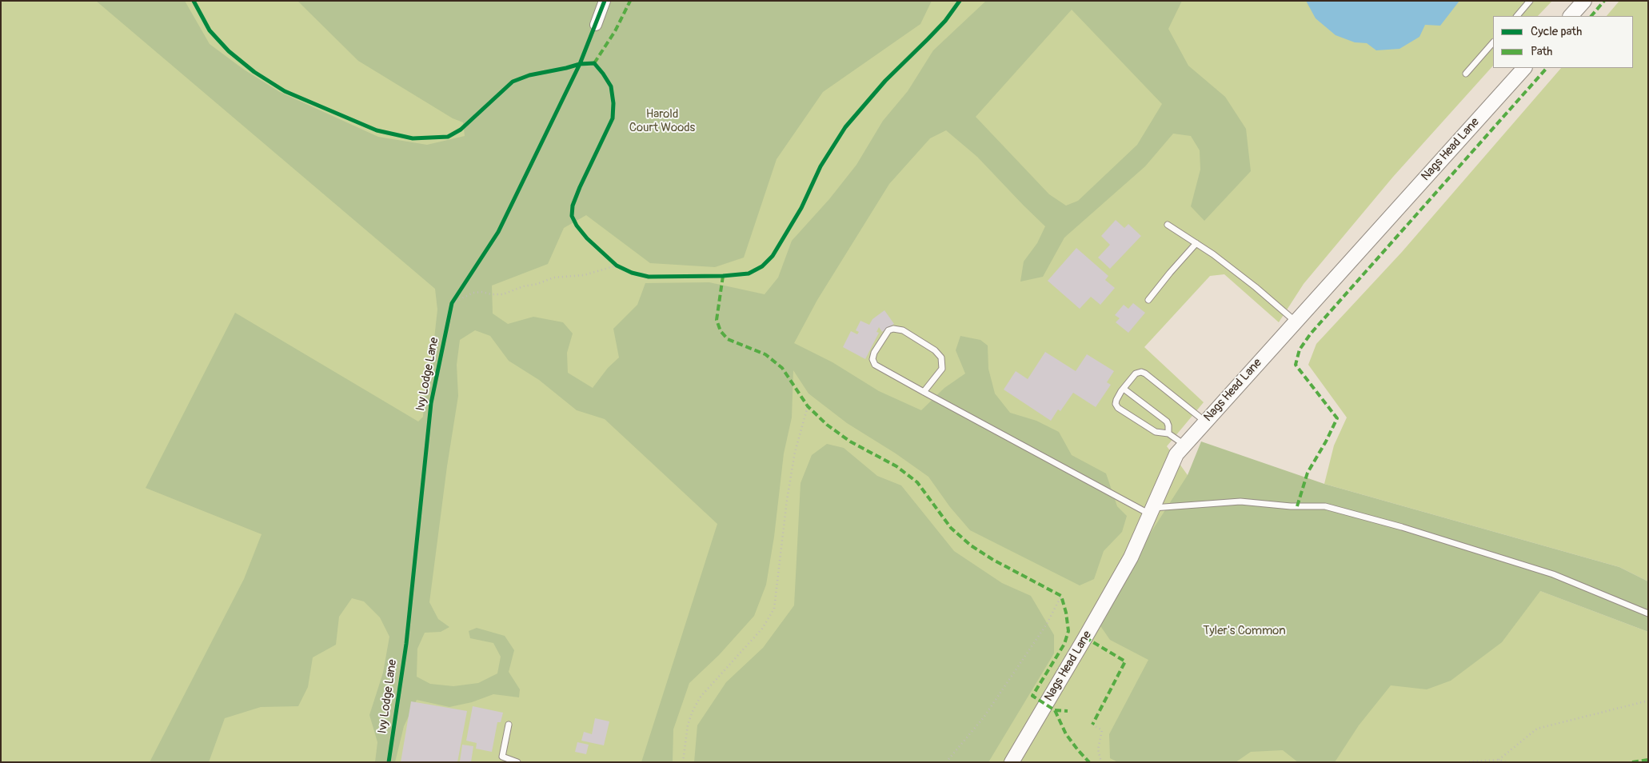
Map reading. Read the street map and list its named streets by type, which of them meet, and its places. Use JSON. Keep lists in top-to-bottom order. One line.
{"streets":{"street":["Nags Head Lane"],"cycle path":["Ivy Lodge Lane"]},"parks":["Harold Court Woods","Tyler's Common"],"legend":["Cycle path","Path"]}
